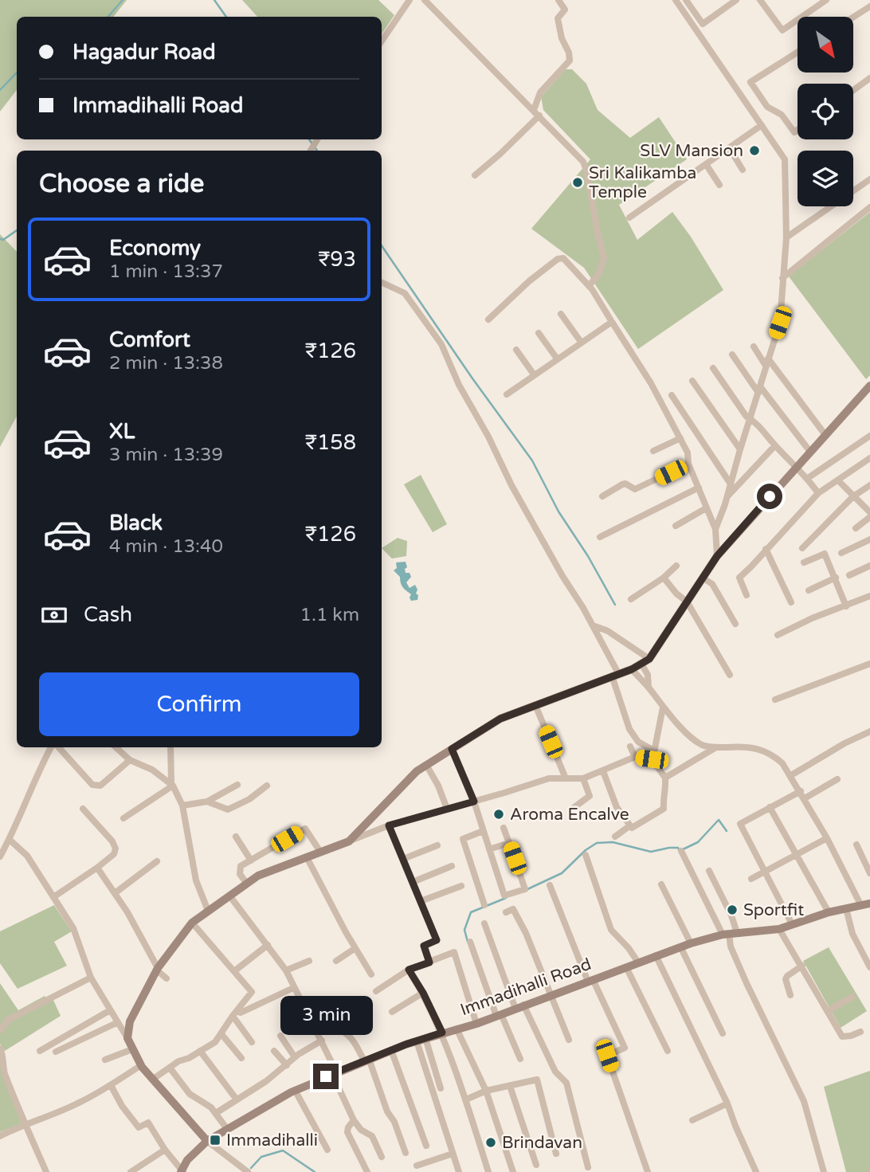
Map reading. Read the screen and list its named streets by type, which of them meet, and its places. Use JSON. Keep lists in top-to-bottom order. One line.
{"streets":{"street":["Immadihalli Road"]},"places":{"other":["SLV Mansion","Sri Kalikamba Temple","Aroma Encalve","Sportfit","Brindavan"],"transit":["Immadihalli"]},"north":"bottom right","page":{"banner":["Hagadur Road","Immadihalli Road"],"heading":"Choose a ride","list":[{"name":"Economy","note":"1 min · 13:37","value":"₹93"},{"name":"Comfort","note":"2 min · 13:38","value":"₹126"},{"name":"XL","note":"3 min · 13:39","value":"₹158"},{"name":"Black","note":"4 min · 13:40","value":"₹126"}],"pay":["Cash","1.1 km"],"buttons":"Confirm","bubble":"3 min"}}
